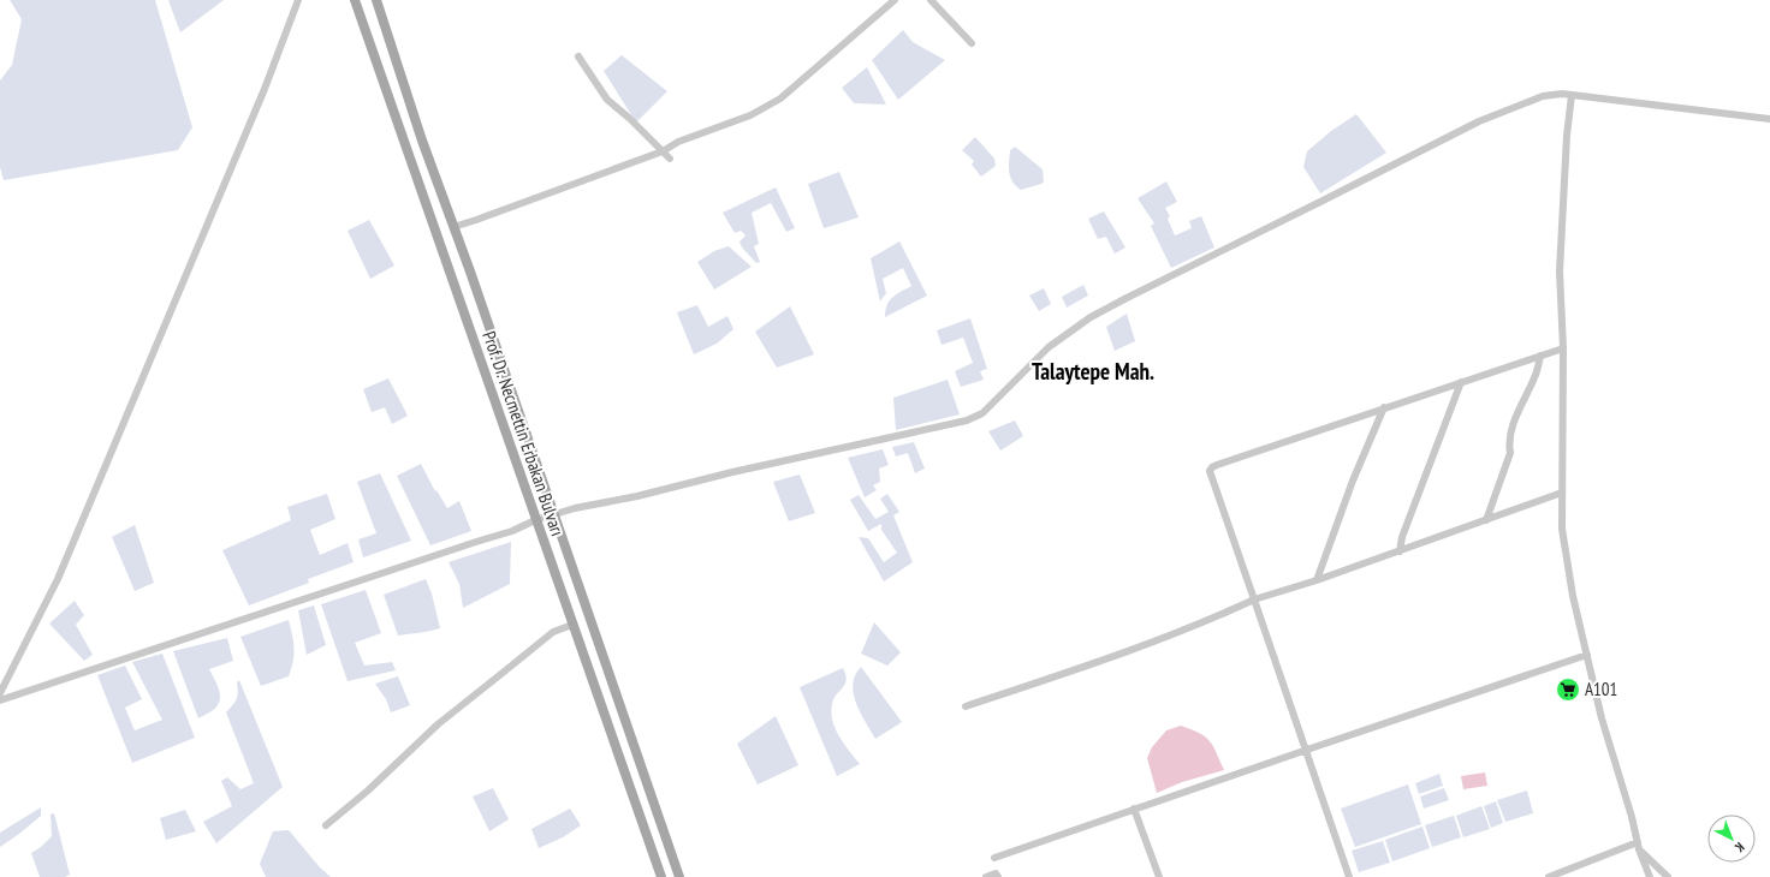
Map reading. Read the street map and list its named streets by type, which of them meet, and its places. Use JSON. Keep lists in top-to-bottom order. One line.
{"streets":{"main road":["Prof. Dr. Necmettin Erbakan Bulvarı"]},"districts":["Talaytepe Mah."],"places":{"supermarket":["A101"]},"north":"bottom right"}
